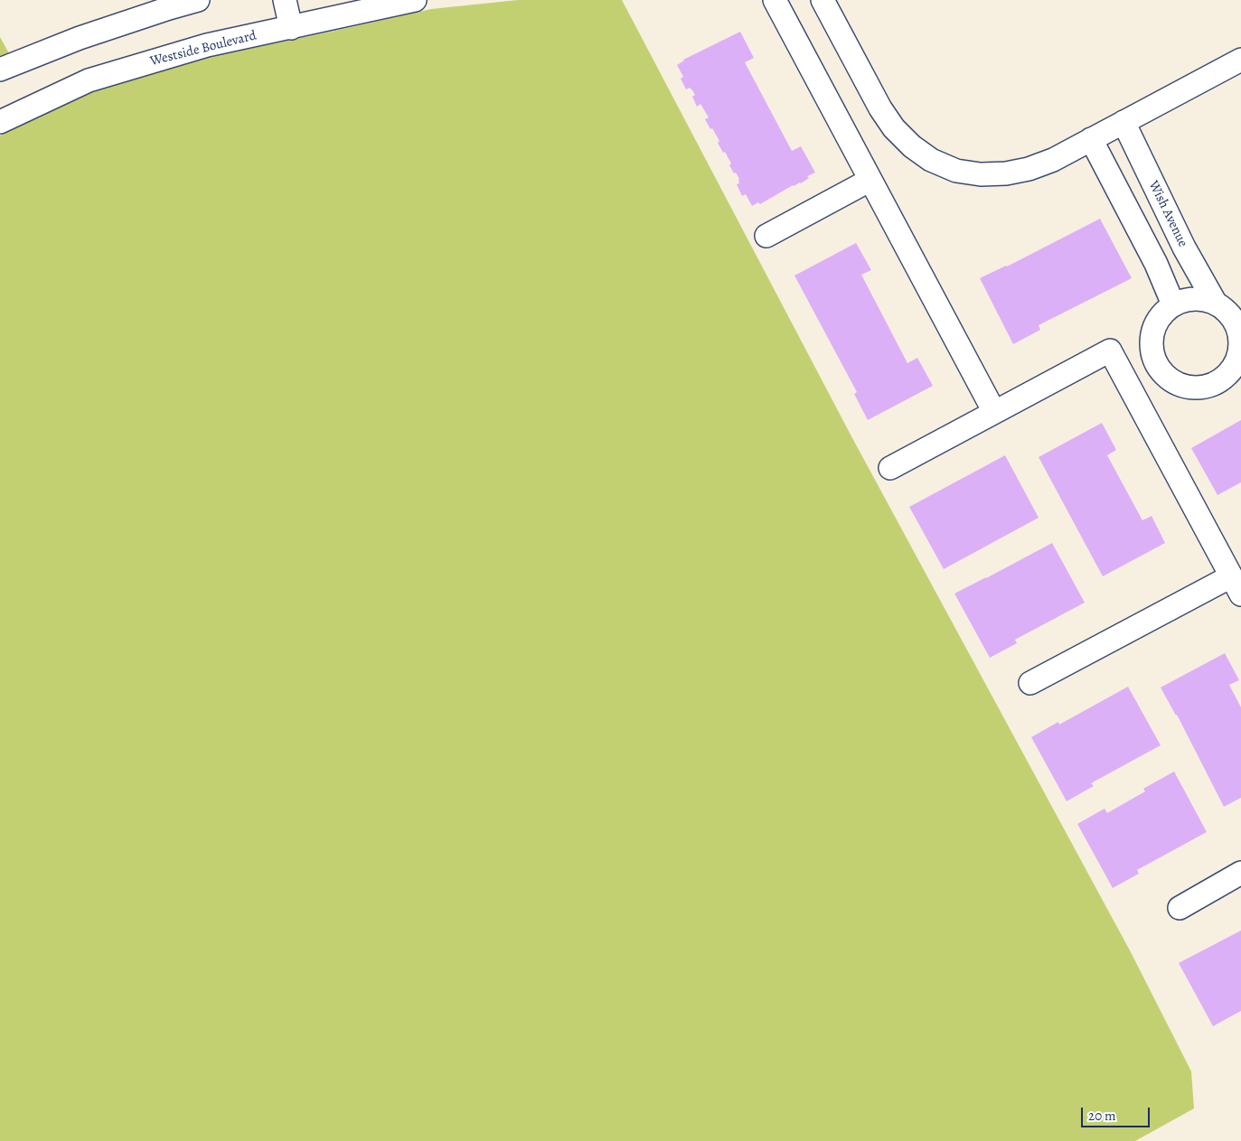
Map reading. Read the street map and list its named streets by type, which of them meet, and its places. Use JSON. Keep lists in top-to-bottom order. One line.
{"streets":{"street":["Westside Boulevard","Wish Avenue"]},"scale_bar":"20 m"}
